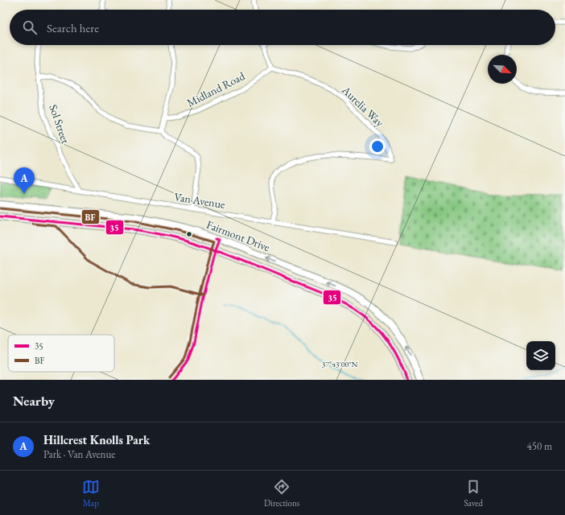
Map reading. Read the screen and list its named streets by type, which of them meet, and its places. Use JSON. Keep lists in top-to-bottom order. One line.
{"streets":{"main road":["Fairmont Drive"],"street":["Midland Road","Aurelia Way","Sol Street","Van Avenue"]},"crossings":[["Midland Road","Aurelia Way"],["Aurelia Way","Van Avenue"],["Sol Street","Van Avenue"]],"lines":["transit line BF","transit line 35"],"legend":["35","BF"],"north":"bottom right","page":{"search":"Search here","pins":"A","heading":"Nearby","list":[{"mark":"A","name":"Hillcrest Knolls Park","note":"Park · Van Avenue","value":"450 m"}],"nav":["Map","Directions","Saved"]},"coordinates":["37°43'00\"N"]}
